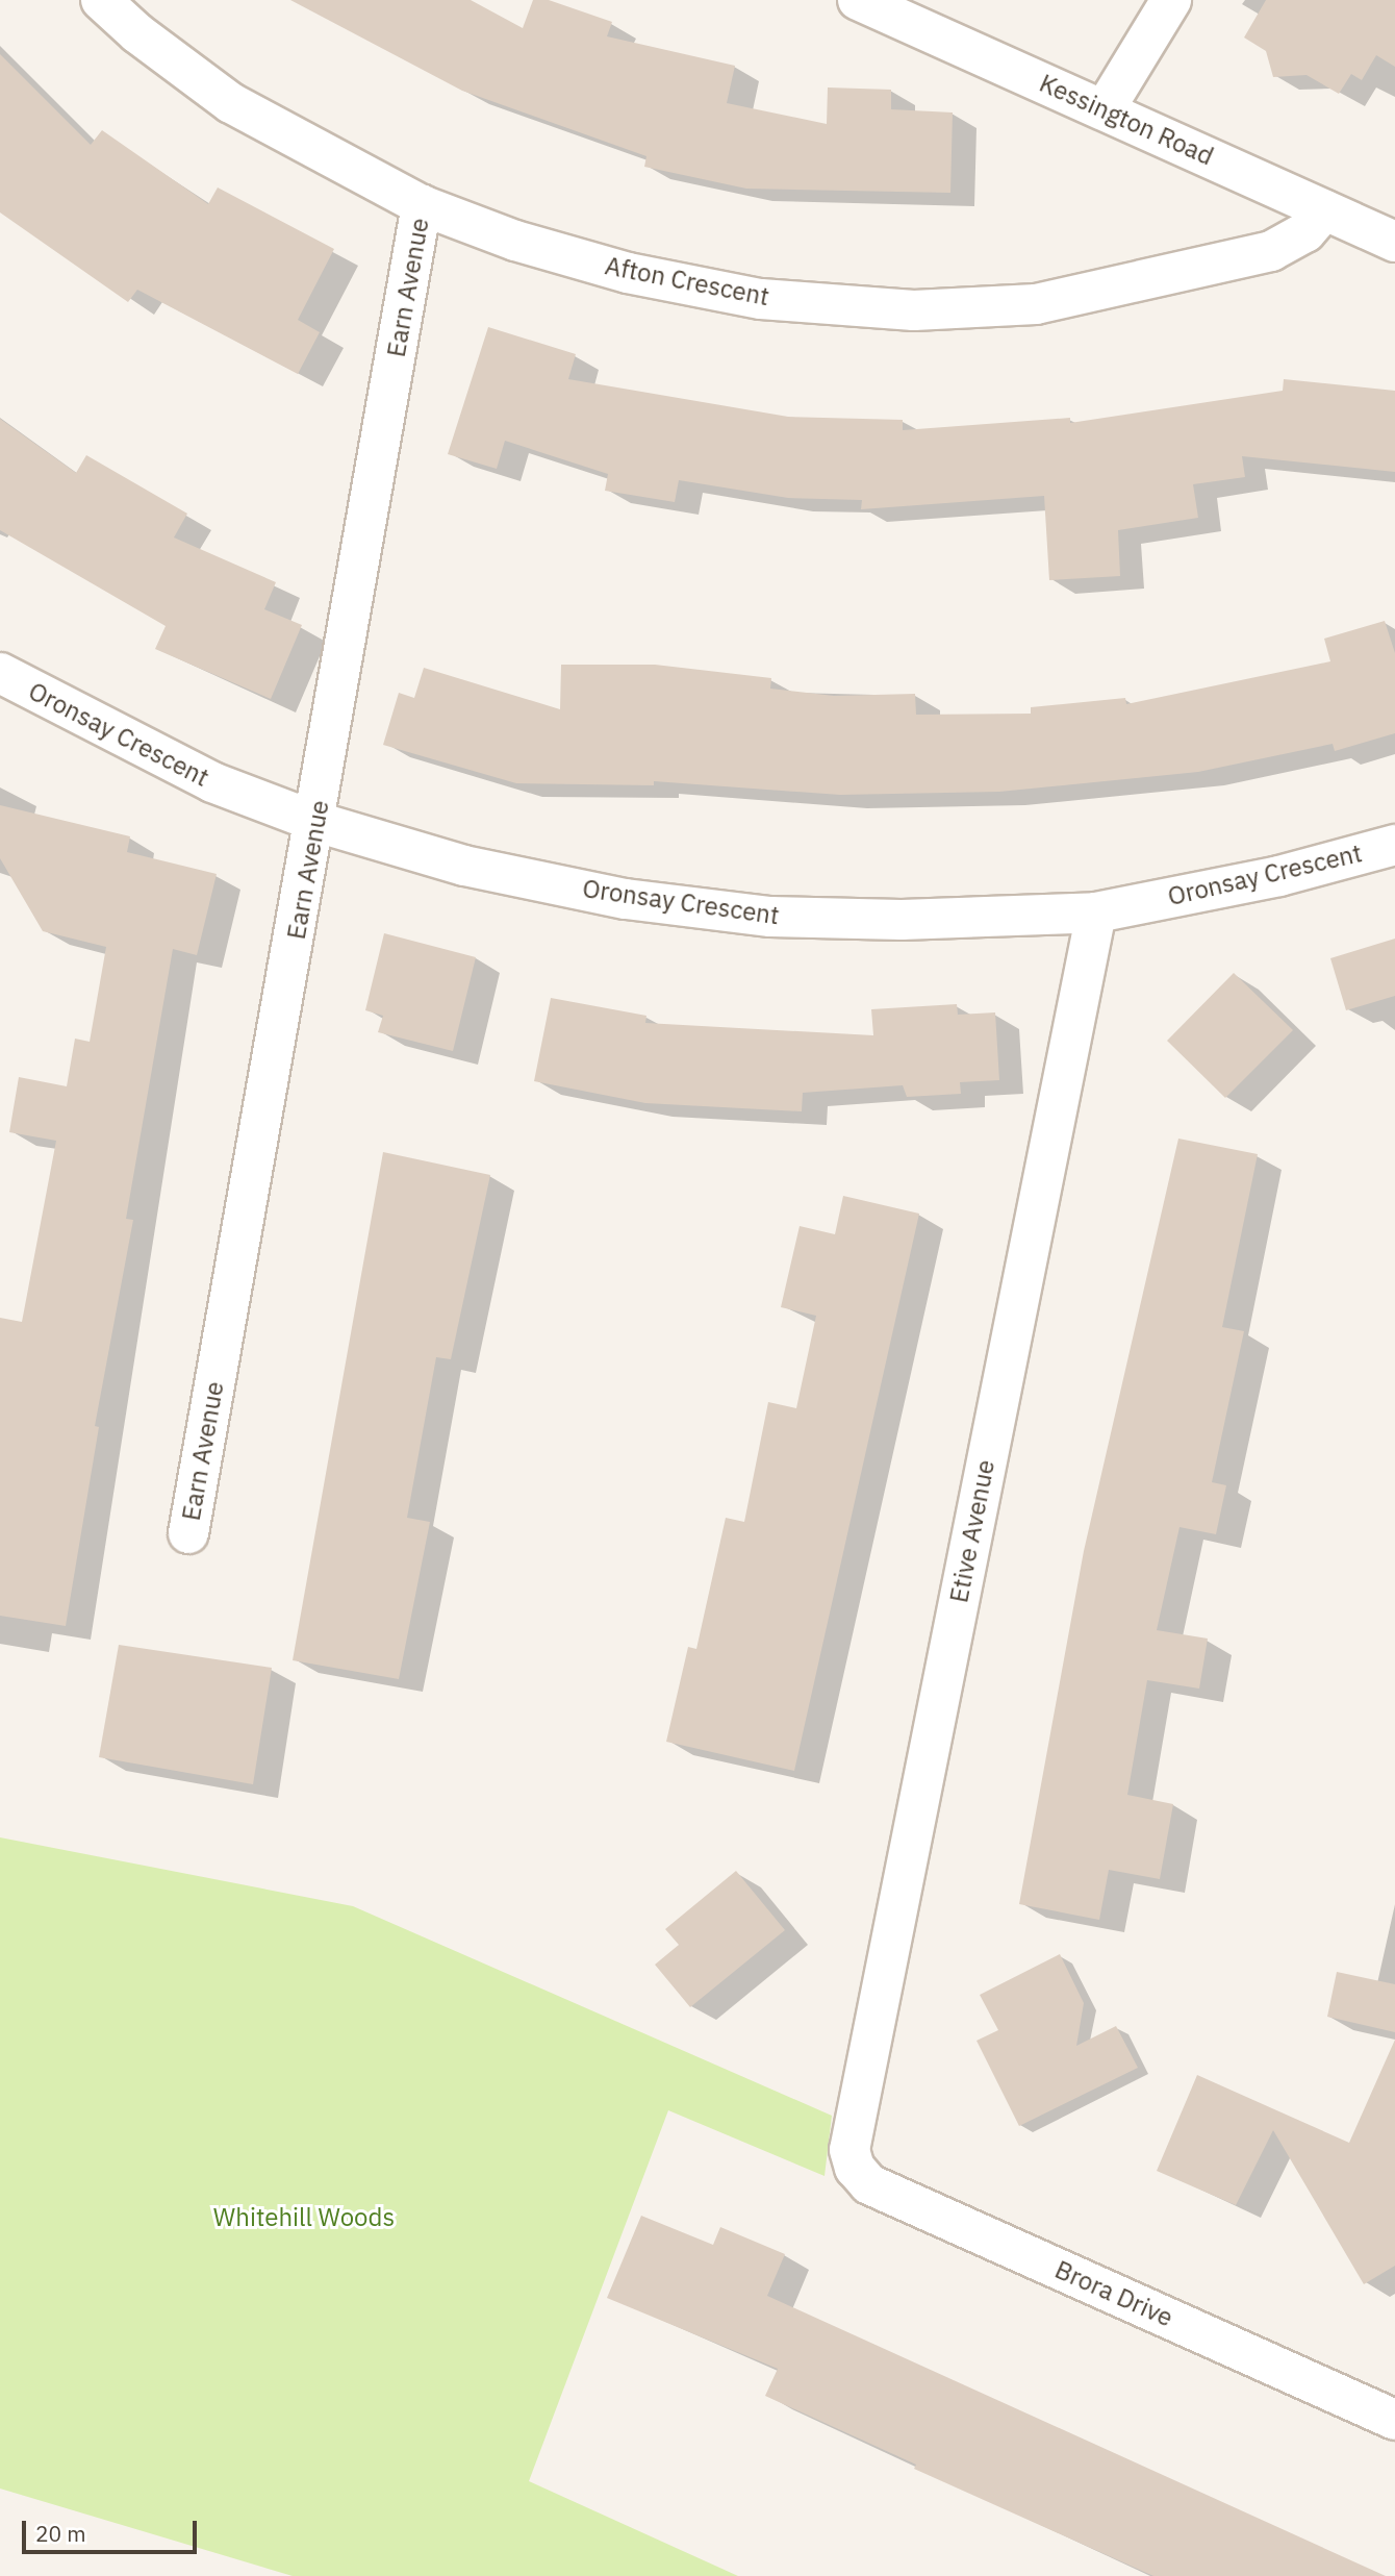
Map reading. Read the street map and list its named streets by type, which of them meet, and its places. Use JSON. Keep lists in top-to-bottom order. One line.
{"streets":{"street":["Kessington Road","Afton Crescent","Earn Avenue","Oronsay Crescent","Etive Avenue","Brora Drive"]},"crossings":[["Kessington Road","Afton Crescent"],["Afton Crescent","Earn Avenue"],["Earn Avenue","Oronsay Crescent"],["Oronsay Crescent","Etive Avenue"],["Etive Avenue","Brora Drive"]],"parks":["Whitehill Woods"],"scale_bar":"20 m"}
